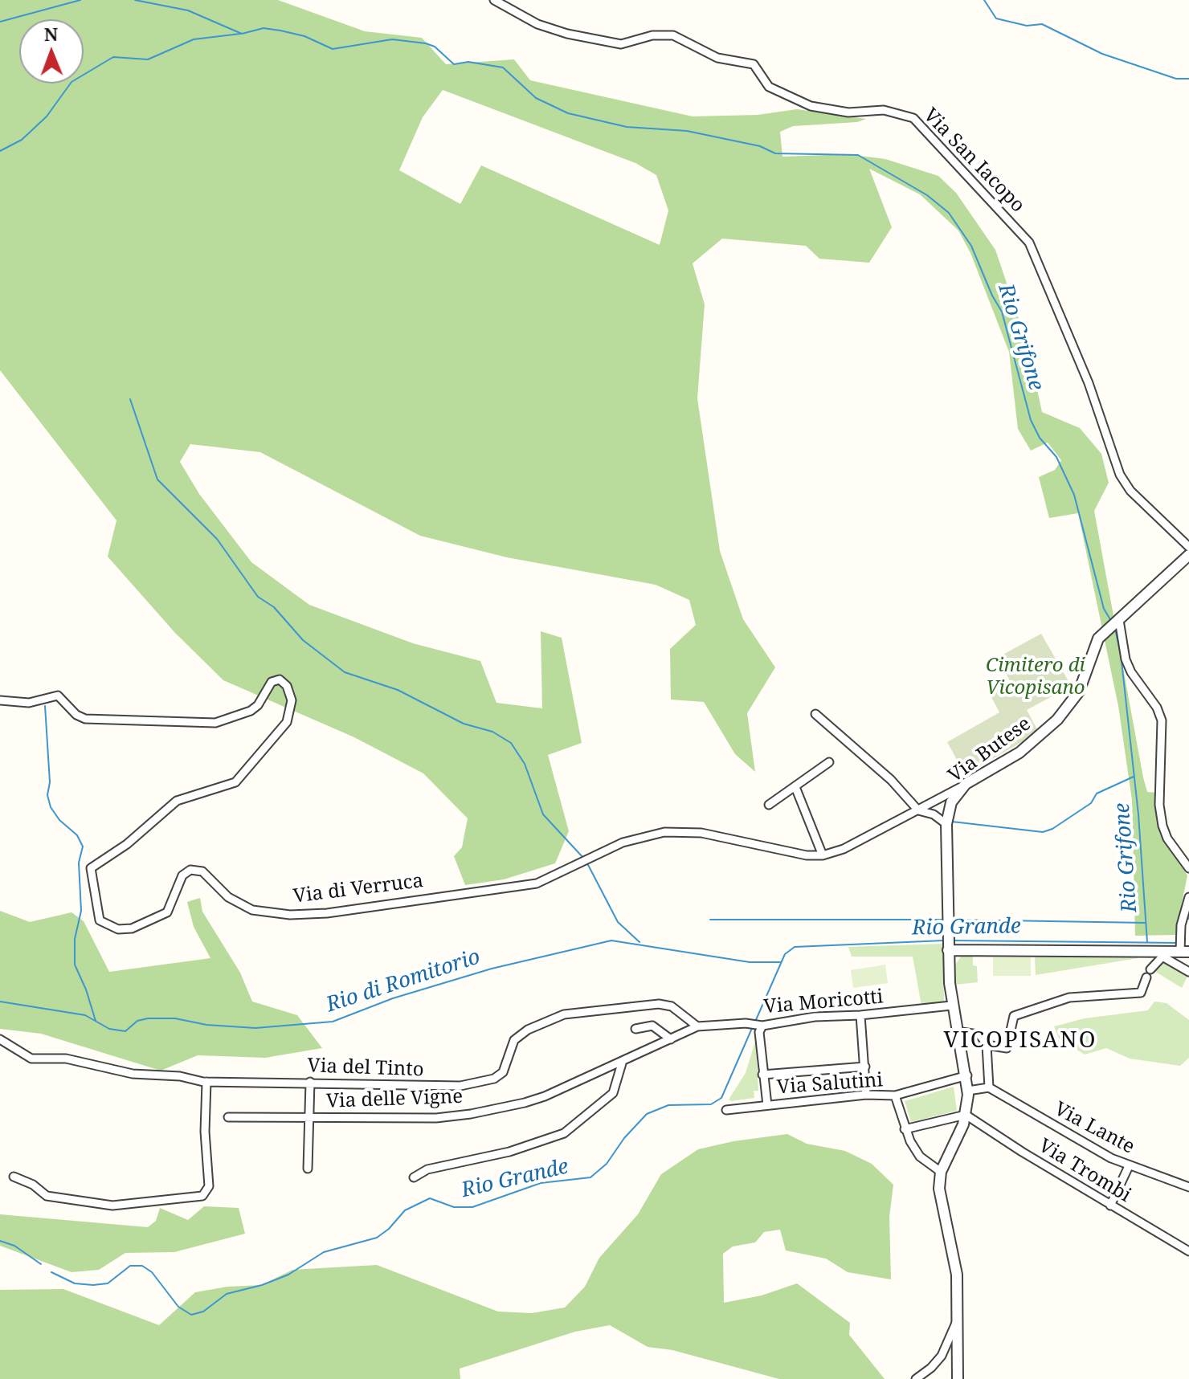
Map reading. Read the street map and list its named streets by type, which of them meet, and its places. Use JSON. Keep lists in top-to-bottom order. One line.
{"streets":{"street":["Via San Iacopo","Via Butese","Via di Verruca","Via Moricotti","Via del Tinto","Via Salutini","Via delle Vigne","Via Lante","Via Trombi"]},"crossings":[["Via Butese","Via di Verruca"],["Via Butese","Via Moricotti"],["Via Butese","Via Salutini"],["Via Butese","Via Trombi"],["Via Moricotti","Via del Tinto"],["Via Moricotti","Via Salutini"],["Via Moricotti","Via delle Vigne"],["Via del Tinto","Via delle Vigne"]],"districts":["VICOPISANO"],"water":["Rio Grifone","Rio Grande","Rio di Romitorio"],"parks":["Cimitero di Vicopisano"],"north":"top"}
